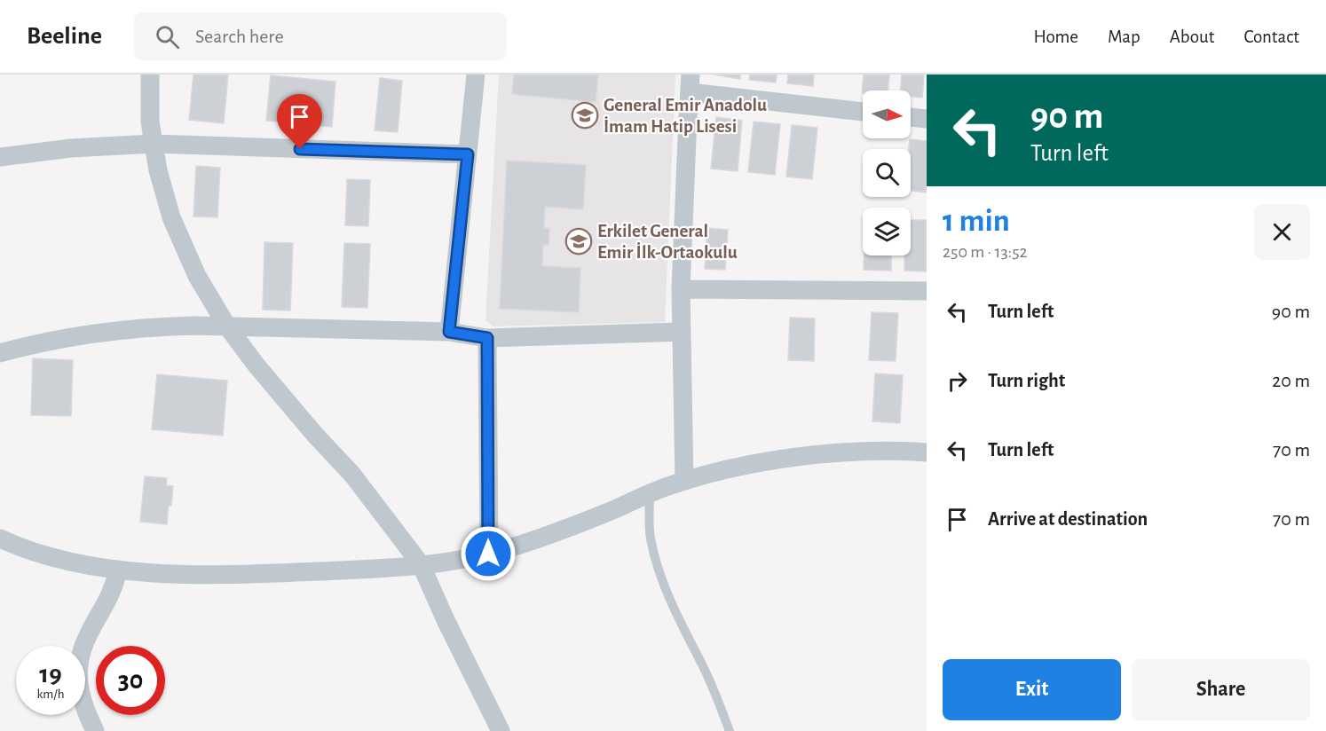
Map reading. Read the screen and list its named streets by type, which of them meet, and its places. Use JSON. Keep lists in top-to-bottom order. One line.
{"places":{"school or university":["General Emir Anadolu İmam Hatip Lisesi","Erkilet General Emir İlk-Ortaokulu"]},"north":"right","page":{"header":"Beeline","search":"Search here","nav":["Home","Map","About","Contact"],"turn":["90 m","Turn left"],"heading":["1 min","250 m · 13:52"],"list":[{"name":"Turn left","value":"90 m"},{"name":"Turn right","value":"20 m"},{"name":"Turn left","value":"70 m"},{"name":"Arrive at destination","value":"70 m"}],"speed":"19 km/h","limit":"30","buttons":["Exit","Share"]}}
